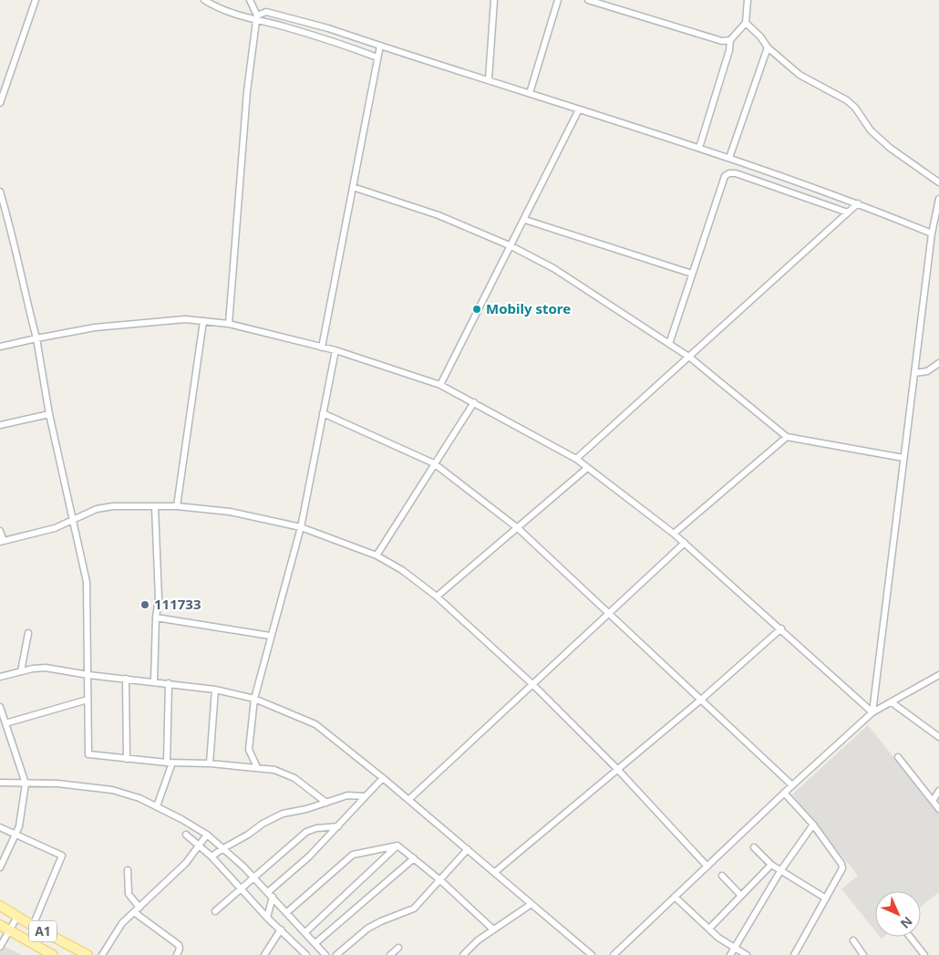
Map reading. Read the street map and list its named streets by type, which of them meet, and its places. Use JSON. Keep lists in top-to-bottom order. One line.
{"streets":{"main road":["A1"]},"places":["Mobily store","111733"],"north":"bottom right"}
